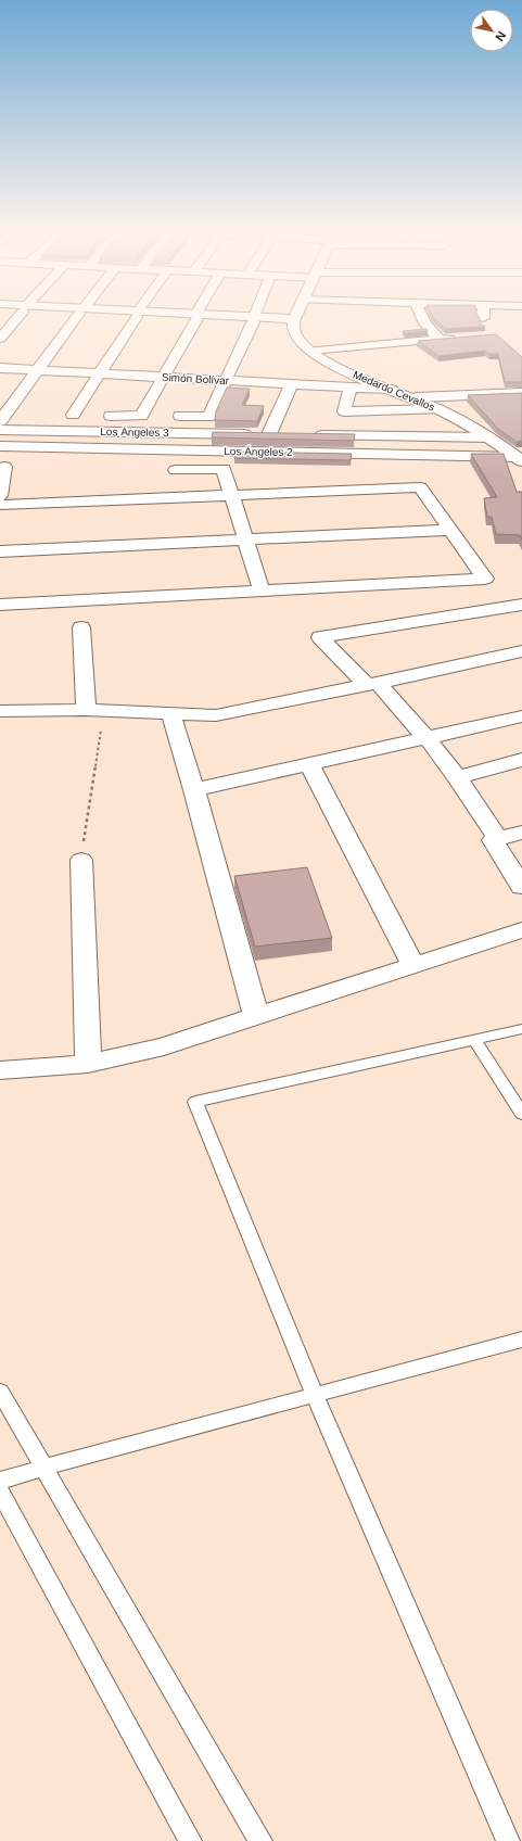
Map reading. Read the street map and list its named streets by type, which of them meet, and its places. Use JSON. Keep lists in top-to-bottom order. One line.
{"streets":{"street":["Simón Bolívar","Medardo Cevallos","Los Ángeles 3","Los Ángeles 2"]},"crossings":[["Simón Bolívar","Medardo Cevallos"],["Medardo Cevallos","Los Ángeles 2"]],"north":"bottom right"}
